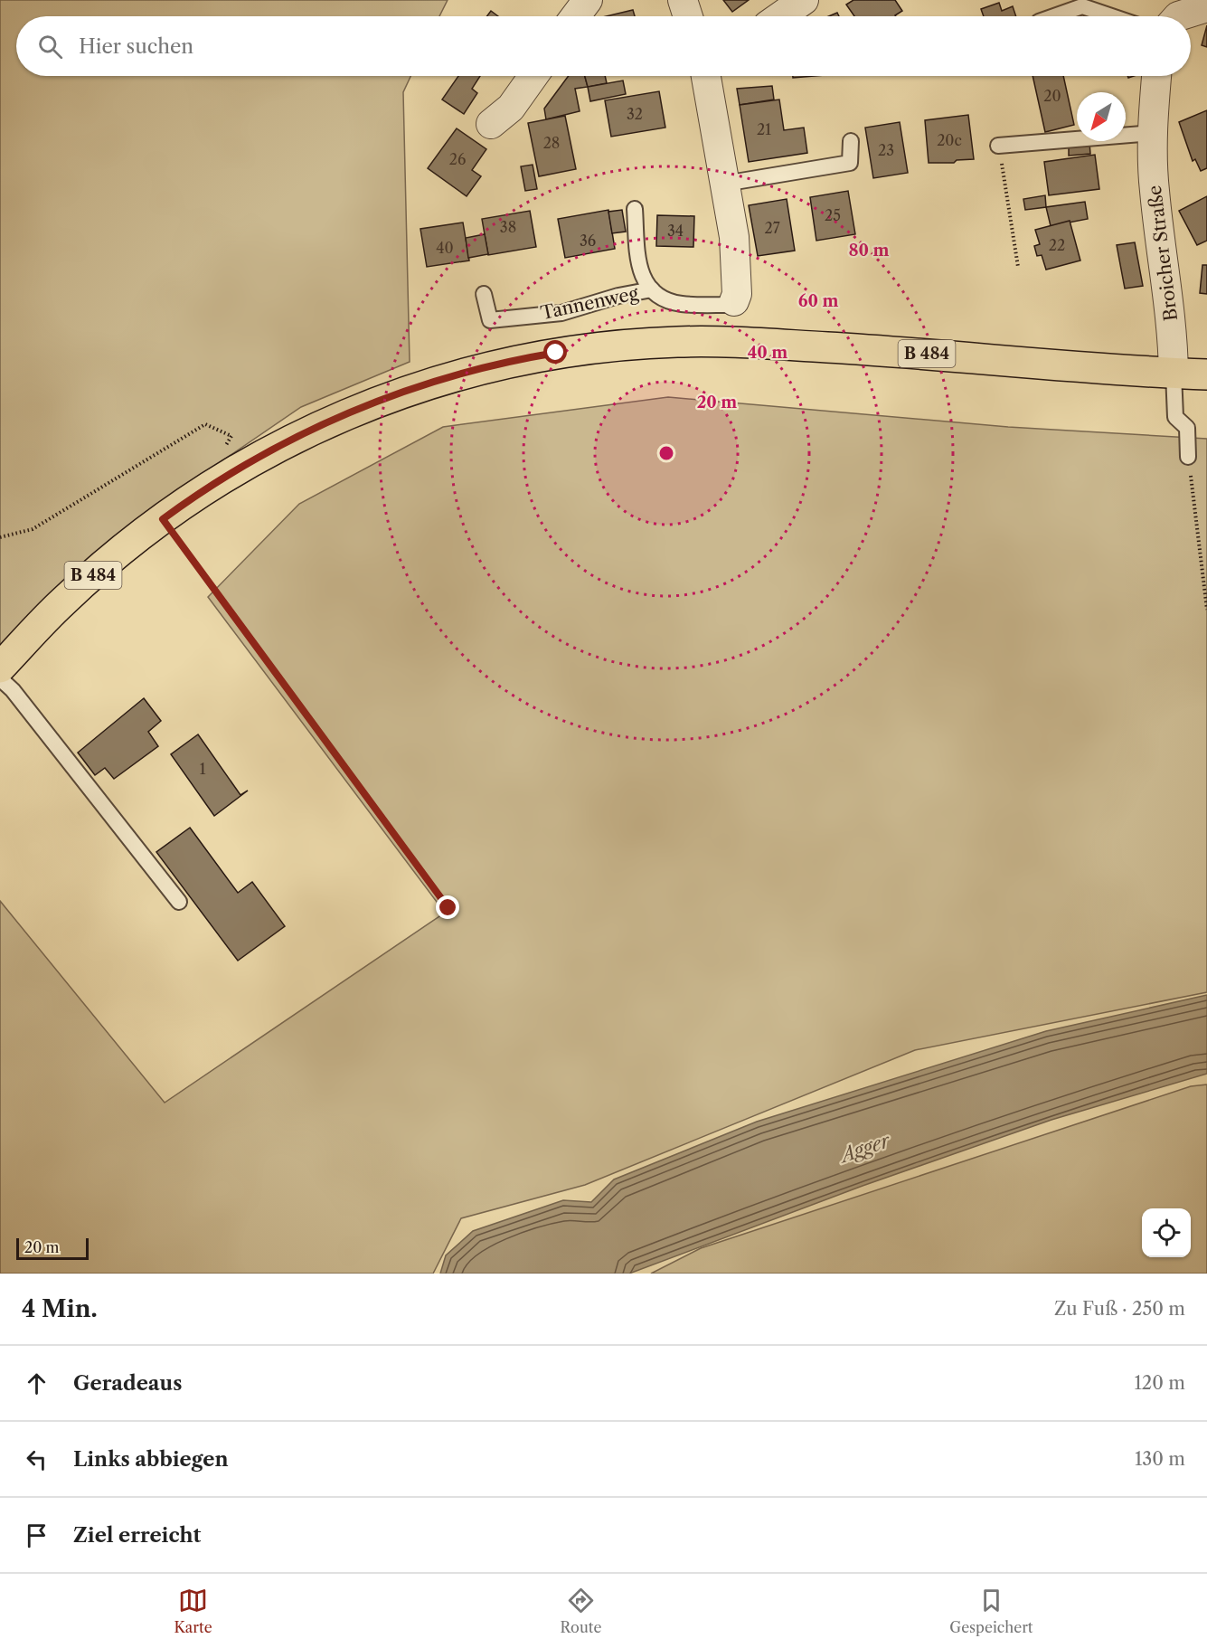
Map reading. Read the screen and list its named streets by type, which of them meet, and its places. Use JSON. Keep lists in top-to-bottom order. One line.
{"streets":{"main road":["B 484"],"street":["Broicher Straße","Tannenweg"]},"crossings":[["Broicher Straße","B 484"]],"water":["Agger"],"house_numbers":["20","32","21","20c","28","23","26","25","38","27","34","36","22","40","1"],"scale_bar":"20 m","north":"bottom left","page":{"search":"Hier suchen","scale":"20 m","heading":["4 Min.","Zu Fuß · 250 m"],"list":[["Geradeaus","120 m"],["Links abbiegen","130 m"],"Ziel erreicht"],"nav":["Karte","Route","Gespeichert"]},"rings":["80 m","60 m","40 m","20 m"]}
